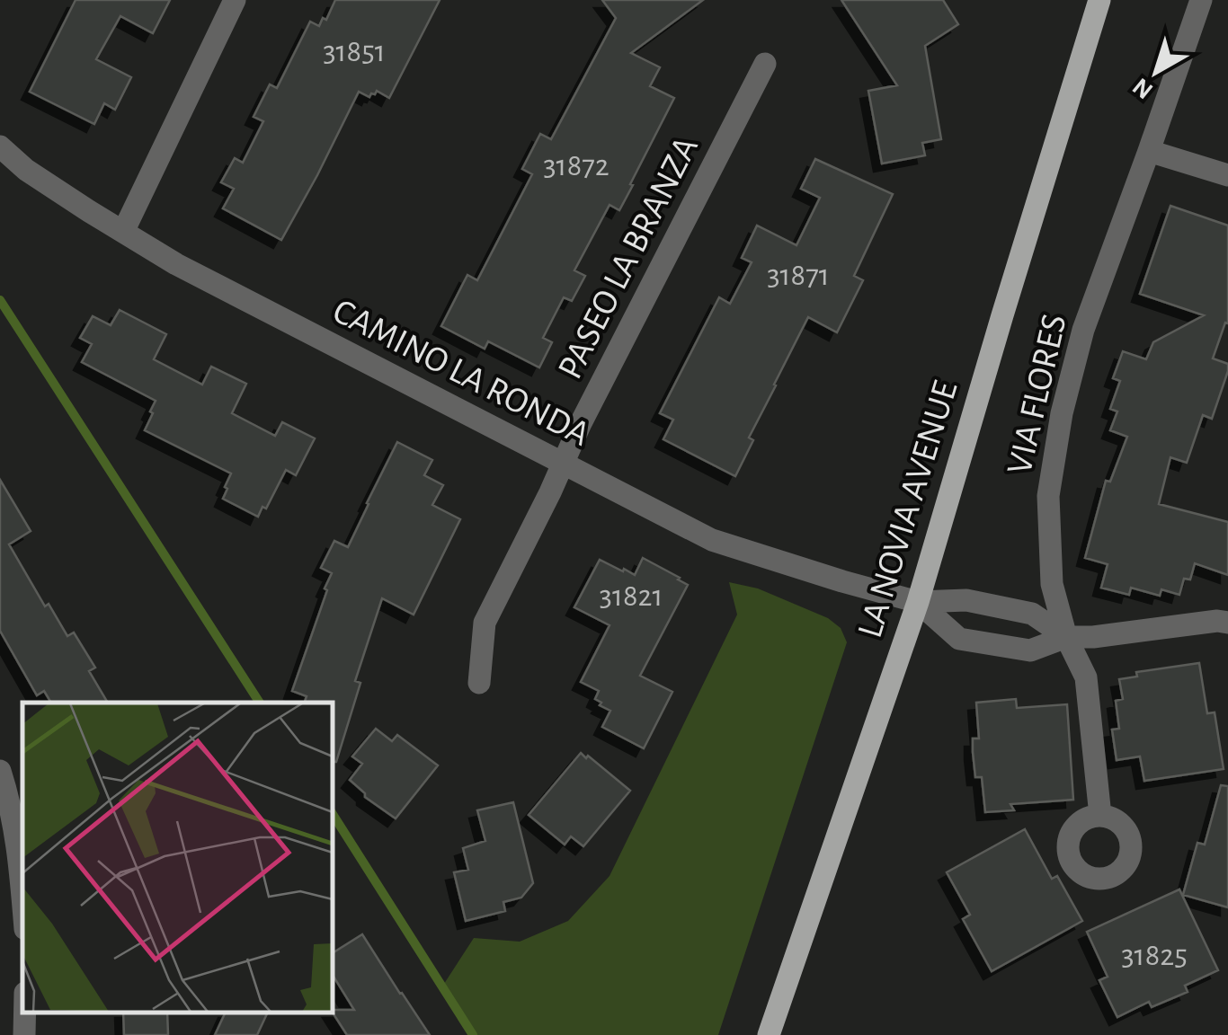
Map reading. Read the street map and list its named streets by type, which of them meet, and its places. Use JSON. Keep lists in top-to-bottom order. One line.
{"streets":{"main road":["LA NOVIA AVENUE"],"street":["PASEO LA BRANZA","CAMINO LA RONDA","VIA FLORES"]},"crossings":[["PASEO LA BRANZA","CAMINO LA RONDA"],["CAMINO LA RONDA","VIA FLORES"],["CAMINO LA RONDA","LA NOVIA AVENUE"]],"house_numbers":["31851","31872","31871","31821","31825"],"north":"bottom left"}
